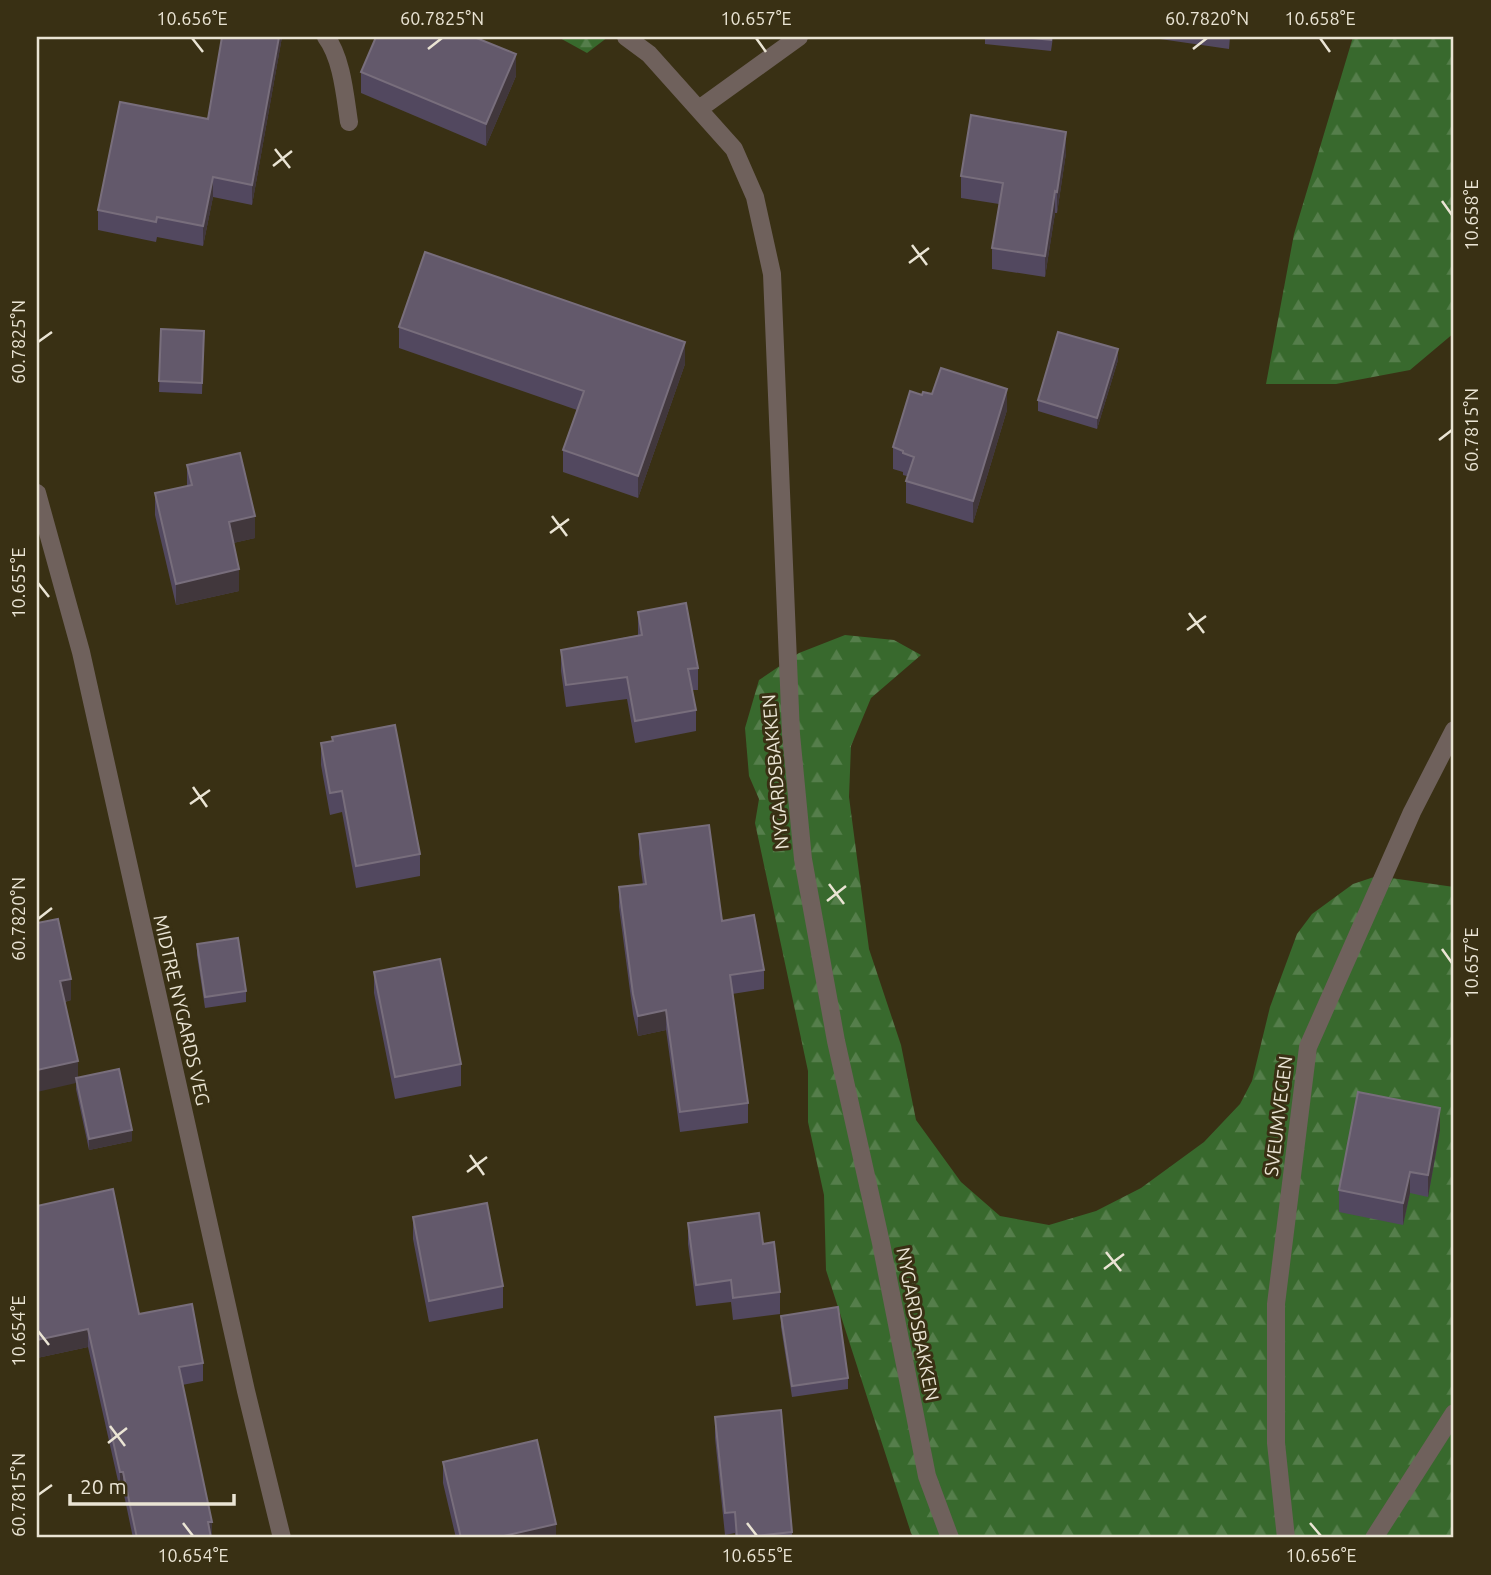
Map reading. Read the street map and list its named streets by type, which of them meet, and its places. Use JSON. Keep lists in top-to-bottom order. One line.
{"streets":{"street":["NYGARDSBAKKEN","MIDTRE NYGARDS VEG","SVEUMVEGEN"]},"scale_bar":"20 m","coordinates":["10.656°E","60.7825°N","10.657°E","60.7820°N","10.658°E","60.7815°N","10.655°E","10.654°E"]}
